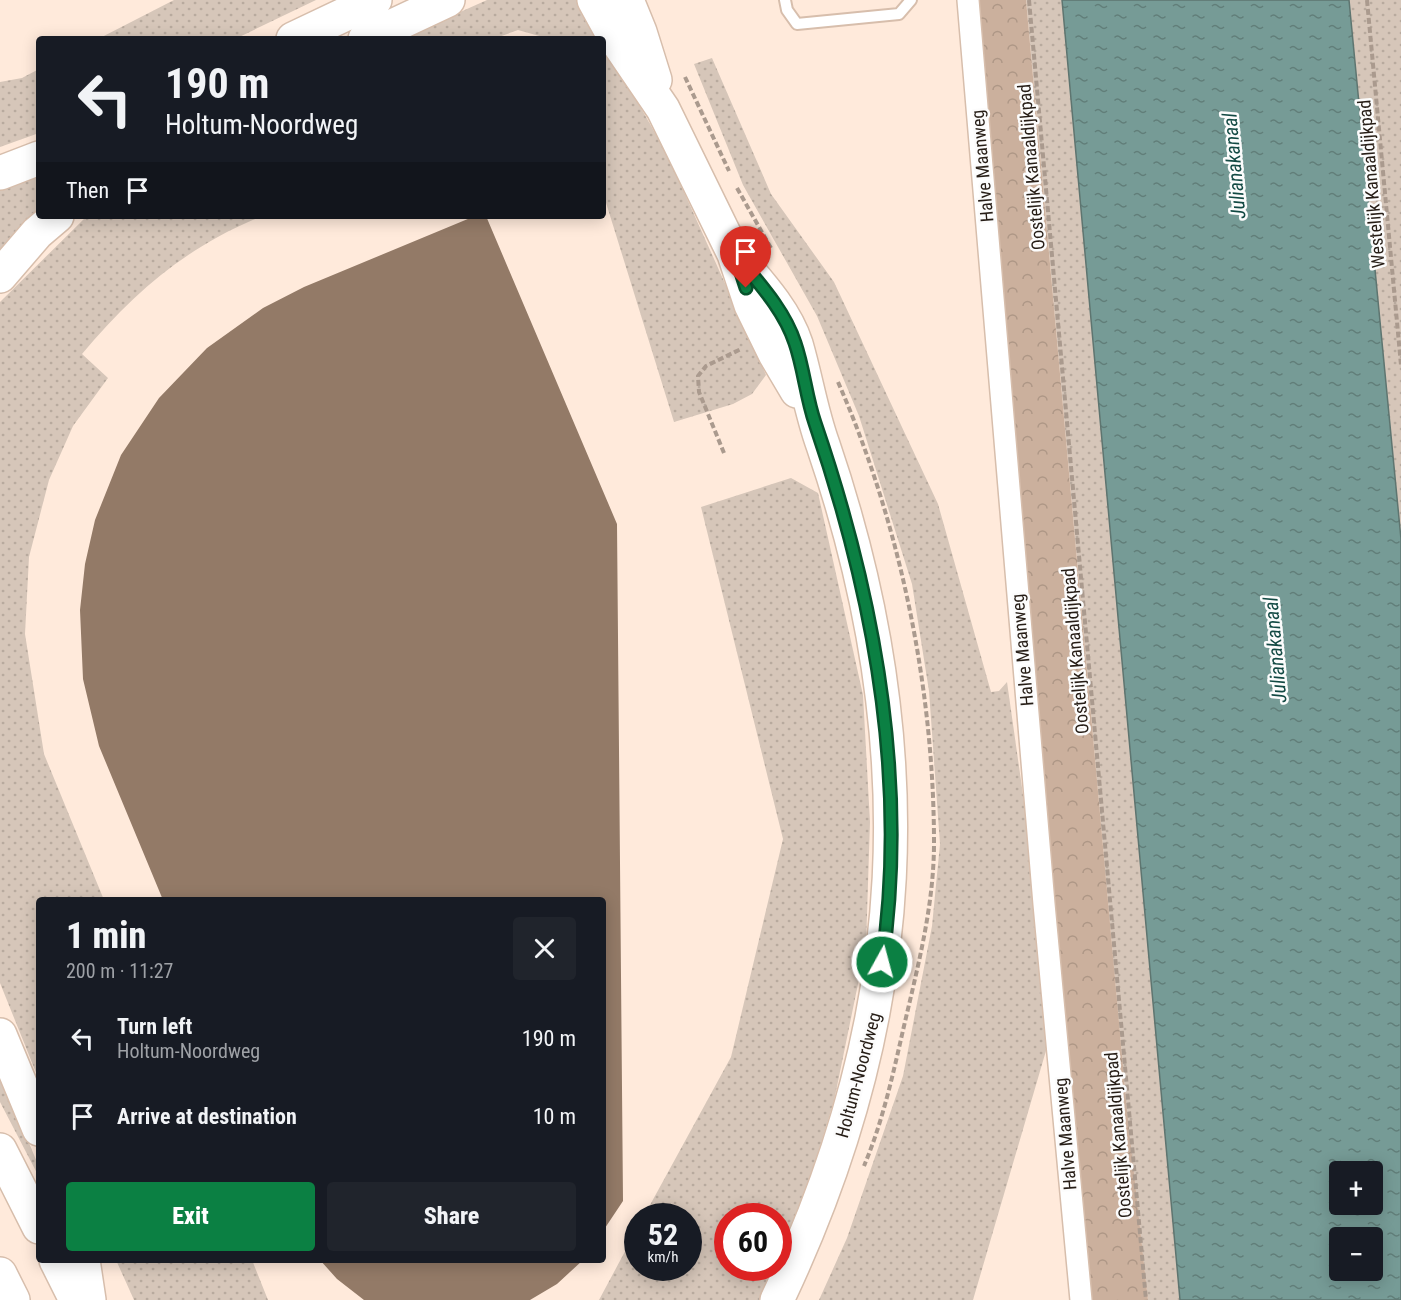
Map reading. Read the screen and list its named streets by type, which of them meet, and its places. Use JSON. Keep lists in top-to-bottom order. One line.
{"streets":{"main road":["Holtum-Noordweg"],"street":["Halve Maanweg"],"path":["Oostelijk Kanaaldijkpad","Westelijk Kanaaldijkpad"]},"water":["Julianakanaal"],"page":{"turn":["190 m","Holtum-Noordweg"],"then":"Then","heading":["1 min","200 m · 11:27"],"list":[{"name":"Turn left","note":"Holtum-Noordweg","value":"190 m"},{"name":"Arrive at destination","value":"10 m"}],"map_buttons":["+","−"],"buttons":["Exit","Share"],"speed":"52 km/h","limit":"60"}}
